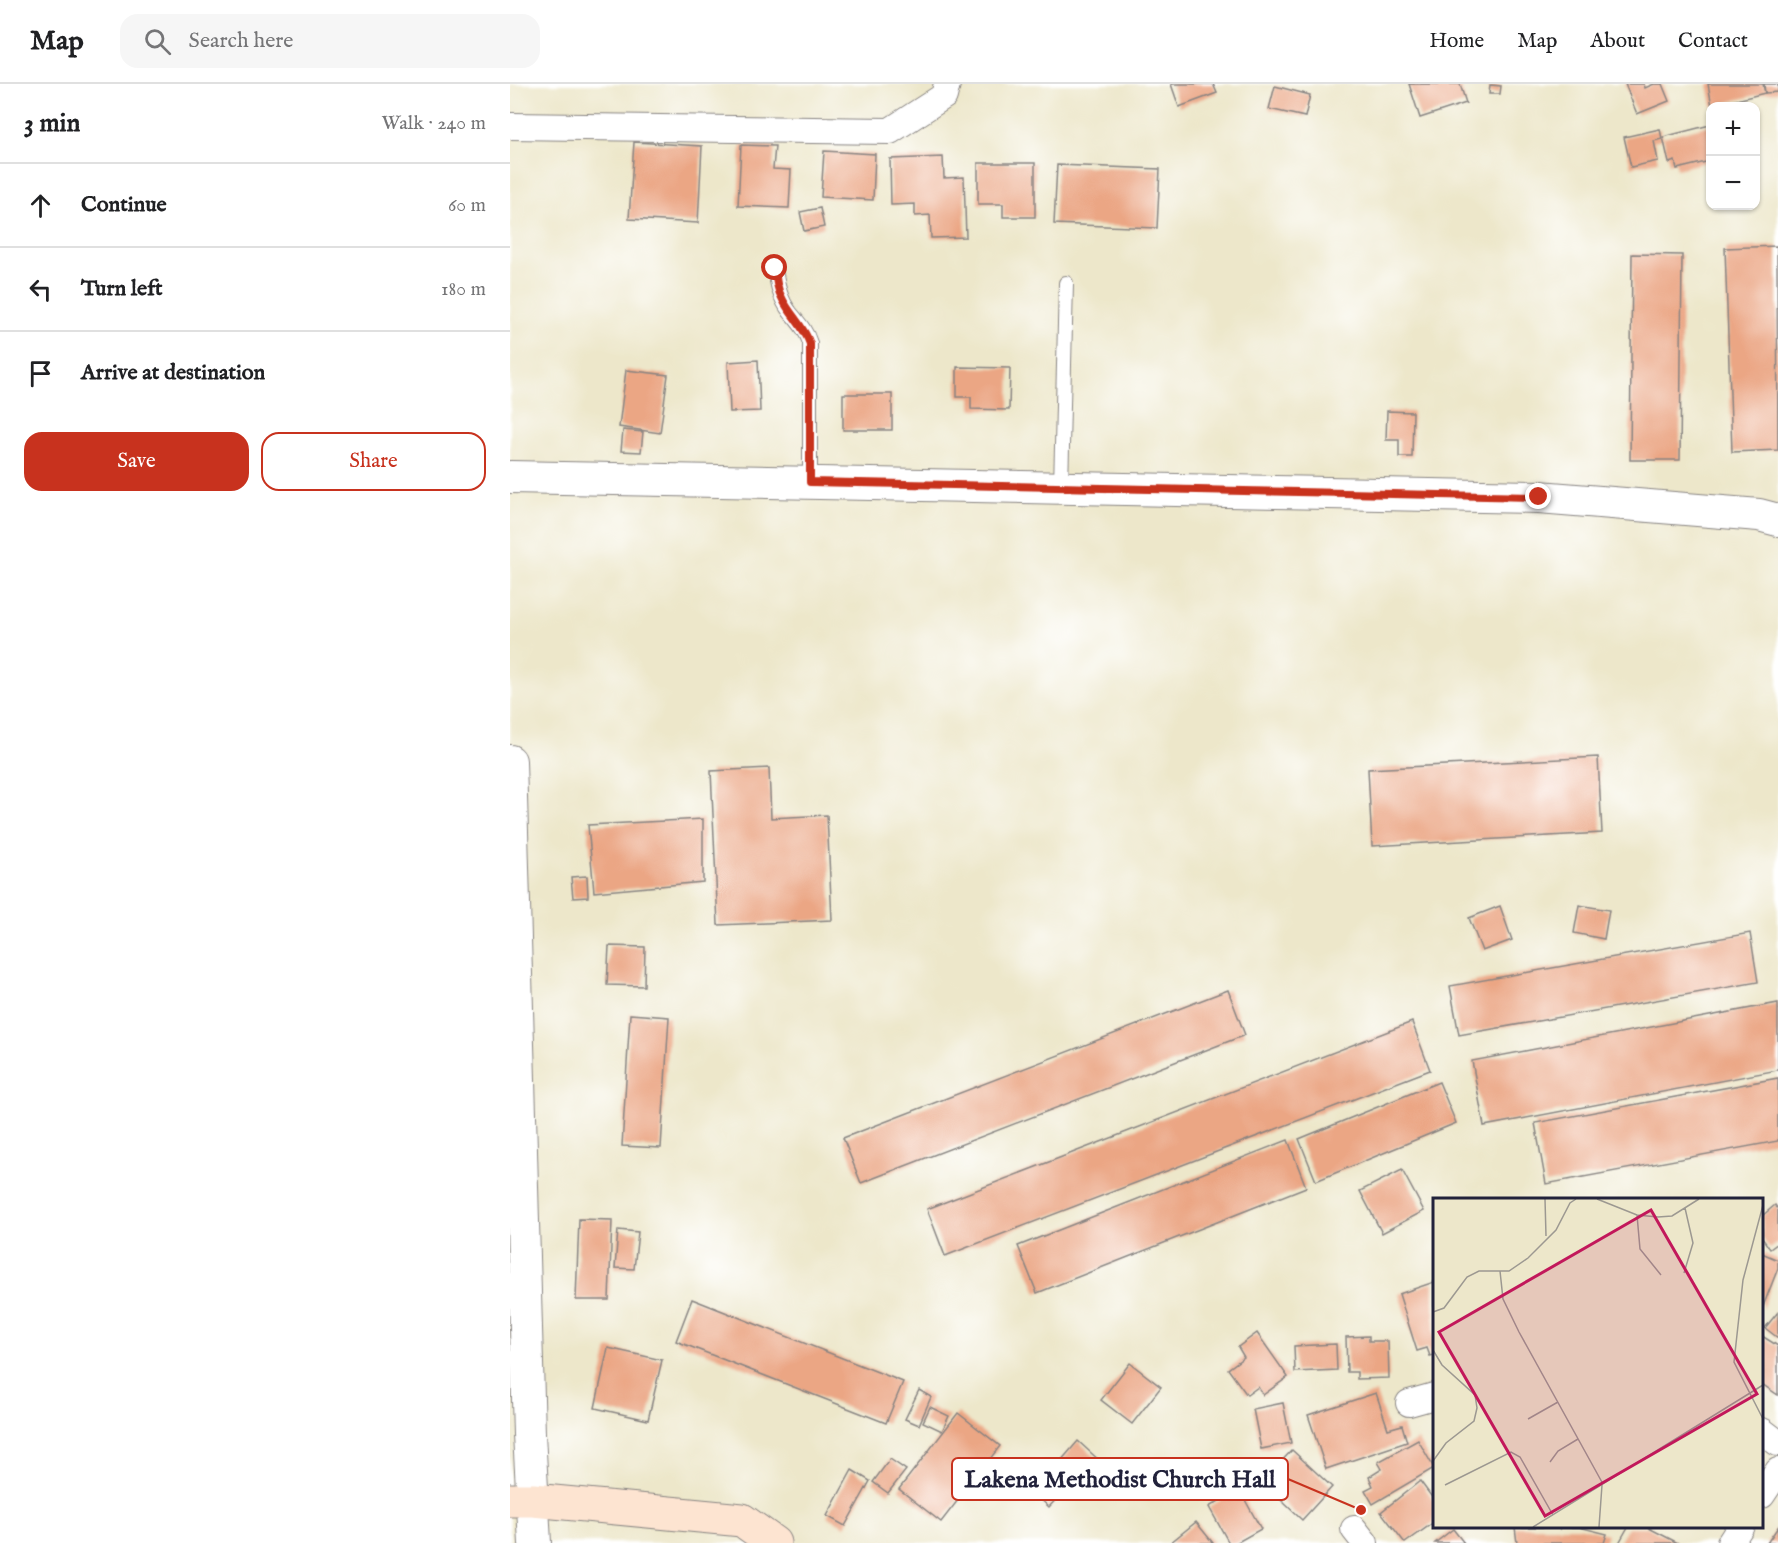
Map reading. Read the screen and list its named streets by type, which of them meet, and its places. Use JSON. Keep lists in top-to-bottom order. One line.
{"places":["Lakena Methodist Church Hall"],"page":{"header":"Map","search":"Search here","nav":["Home","Map","About","Contact"],"heading":["3 min","Walk · 240 m"],"map_buttons":["+","−"],"list":[["Continue","60 m"],["Turn left","180 m"],"Arrive at destination"],"buttons":["Save","Share"]}}
